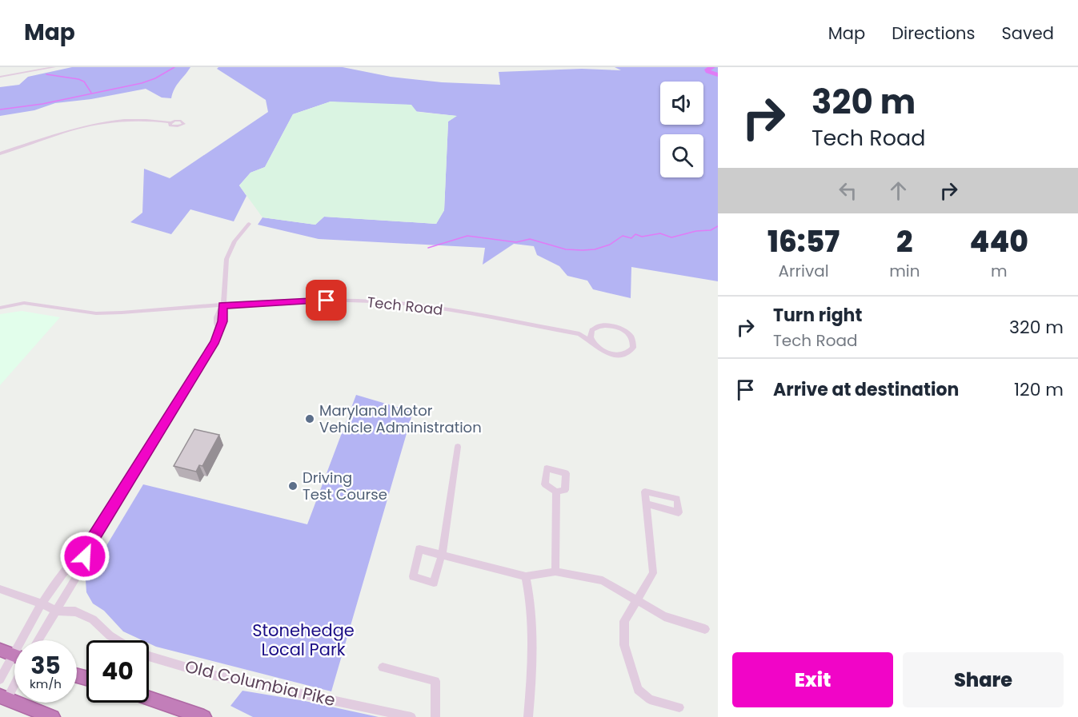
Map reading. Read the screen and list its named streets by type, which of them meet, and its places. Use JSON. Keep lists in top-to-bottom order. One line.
{"streets":{"street":["Tech Road","Old Columbia Pike"]},"parks":["Stonehedge Local Park"],"places":["Maryland Motor Vehicle Administration","Driving Test Course"],"page":{"header":"Map","nav":["Map","Directions","Saved"],"turn":["320 m","Tech Road"],"eta":["16:57","Arrival","2","min","440","m"],"list":[{"name":"Turn right","note":"Tech Road","value":"320 m"},{"name":"Arrive at destination","value":"120 m"}],"speed":"35 km/h","limit":"40","buttons":["Exit","Share"]}}
